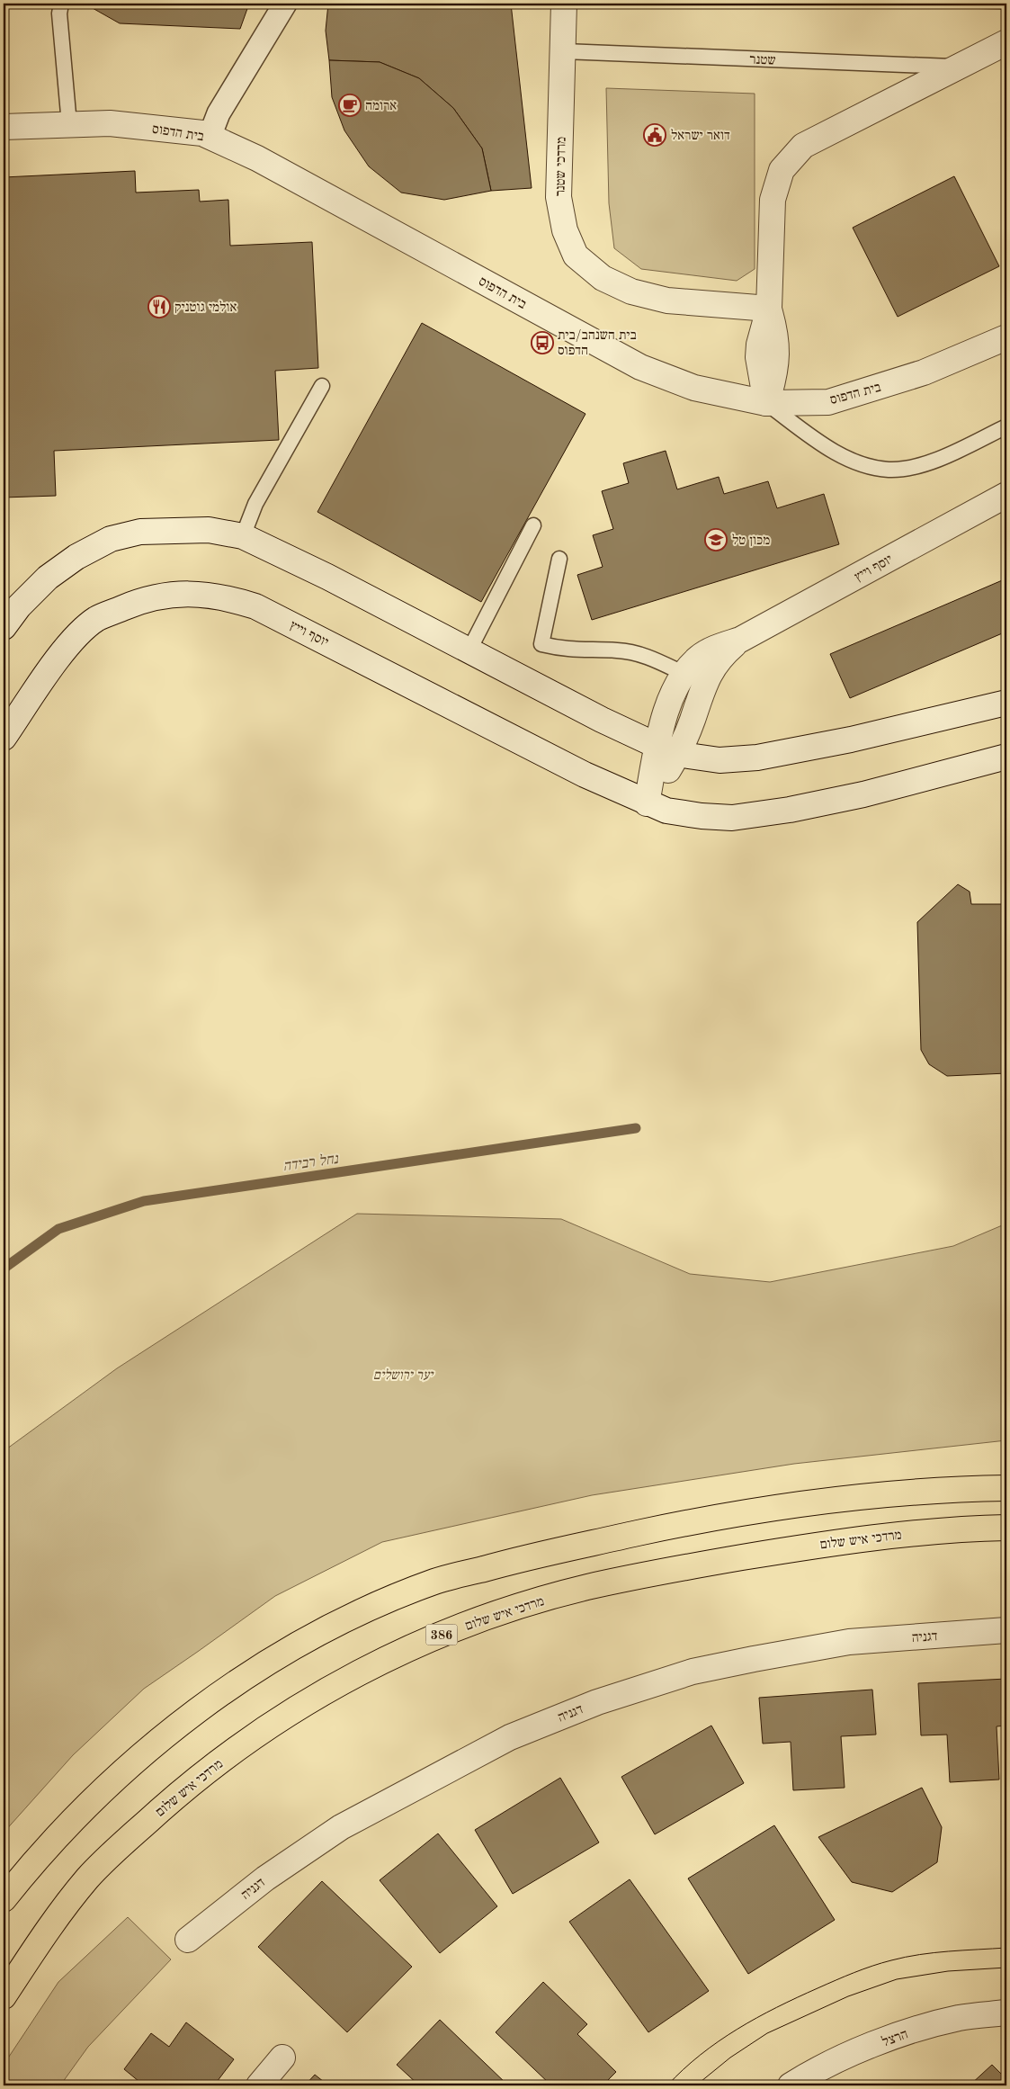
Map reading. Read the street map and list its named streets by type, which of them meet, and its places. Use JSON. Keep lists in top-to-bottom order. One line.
{"streets":{"main road":["מרדכי איש שלום","386"],"street":["שטנר","בית הדפוס","מרדכי שטנר","יוסף וייץ","דגניה","הרצל"]},"crossings":[["שטנר","מרדכי שטנר"]],"water":["נחל רבידה"],"parks":["יער ירושלים"],"places":{"cafe":["ארומה"],"public building":["דואר ישראל"],"restaurant":["אולמי גוטניק"],"bus stop":["בית השנהב/בית הדפוס"],"school or university":["מכון טל"]}}
